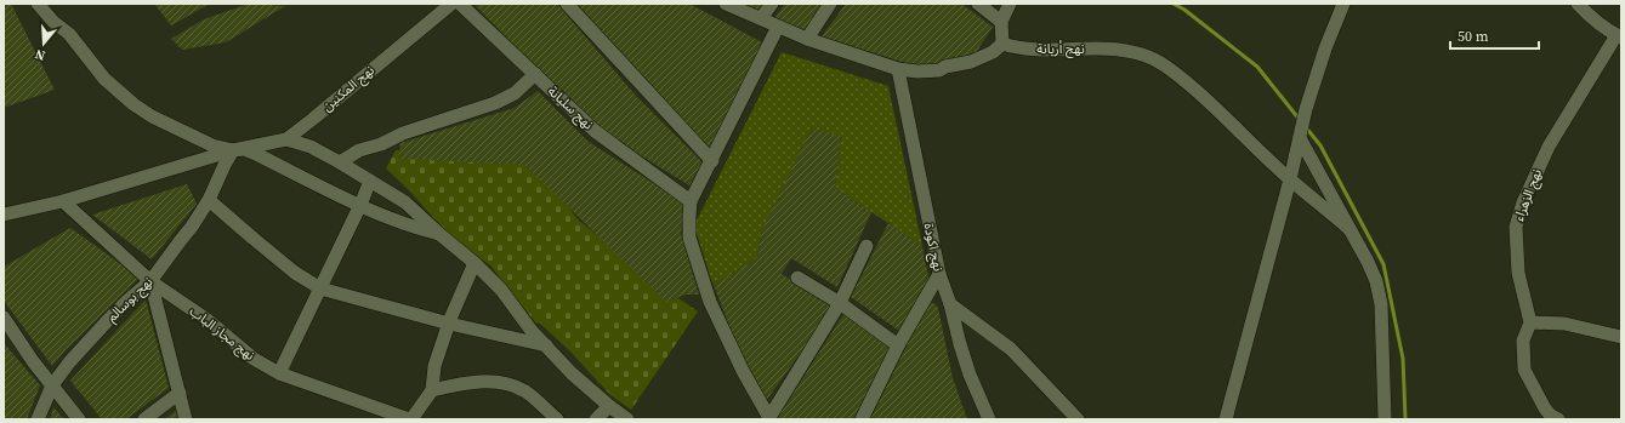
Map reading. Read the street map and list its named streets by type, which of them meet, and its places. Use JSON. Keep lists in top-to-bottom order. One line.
{"streets":{"street":["نهج أريانة","نهج المكنين","نهج سليانة","نهج الزهراء","نهج اكودة","نهج بوسالم","نهج مجاز الباب"]},"crossings":[["نهج المكنين","نهج بوسالم"],["نهج المكنين","نهج مجاز الباب"],["نهج بوسالم","نهج مجاز الباب"]],"scale_bar":"50 m","north":"bottom"}
